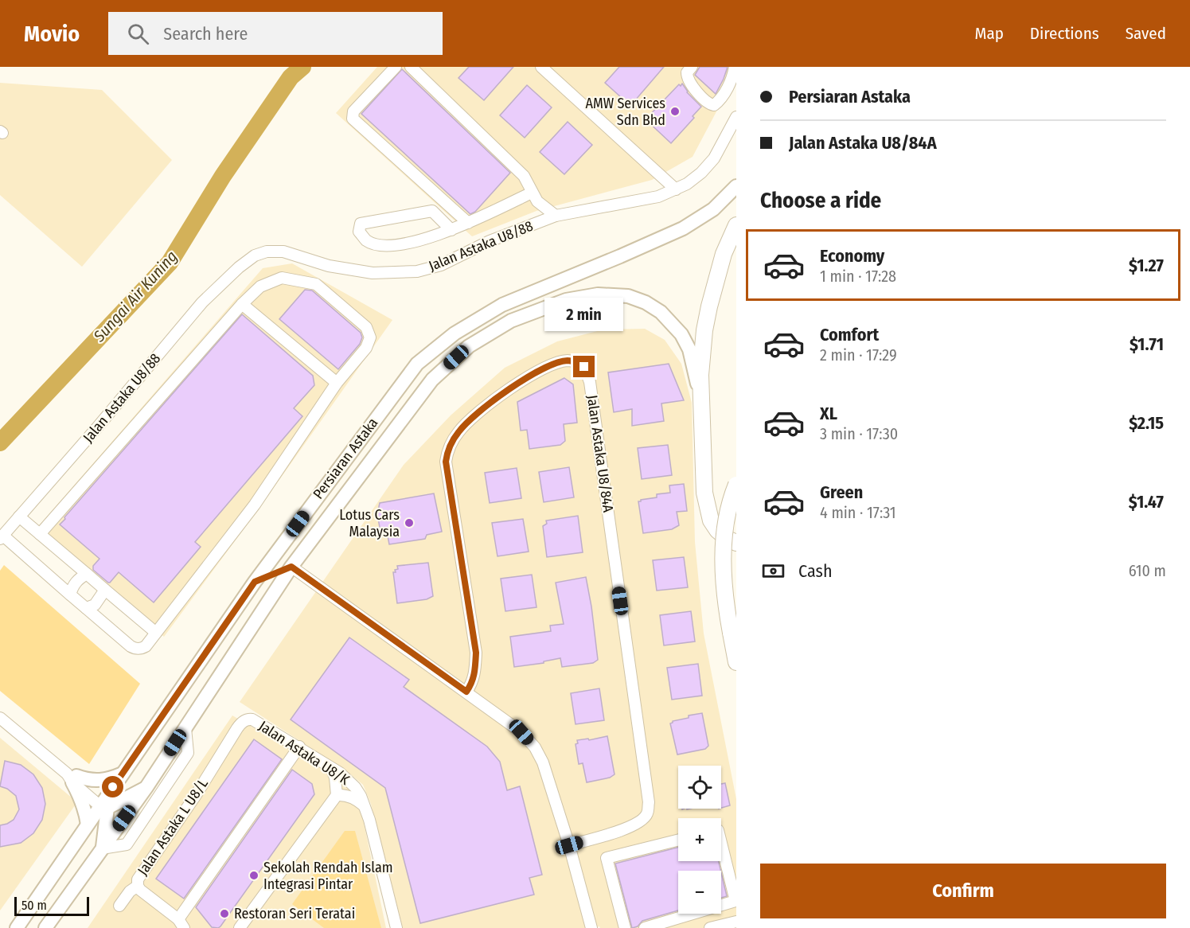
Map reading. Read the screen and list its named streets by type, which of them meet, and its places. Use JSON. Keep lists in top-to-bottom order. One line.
{"streets":{"main road":["Persiaran Astaka"],"street":["Jalan Astaka U8/88","Jalan Astaka U8/84A","Jalan Astaka U8/K","Jalan Astaka L U8/L"]},"crossings":[["Jalan Astaka U8/K","Jalan Astaka L U8/L"]],"water":["Sungai Air Kuning"],"places":["AMW Services Sdn Bhd","Lotus Cars Malaysia","Sekolah Rendah Islam Integrasi Pintar","Restoran Seri Teratai"],"scale_bar":"50 m","page":{"header":"Movio","search":"Search here","nav":["Map","Directions","Saved"],"banner":["Persiaran Astaka","Jalan Astaka U8/84A"],"heading":"Choose a ride","list":[{"name":"Economy","note":"1 min · 17:28","value":"$1.27"},{"name":"Comfort","note":"2 min · 17:29","value":"$1.71"},{"name":"XL","note":"3 min · 17:30","value":"$2.15"},{"name":"Green","note":"4 min · 17:31","value":"$1.47"}],"bubble":"2 min","pay":["Cash","610 m"],"map_buttons":["+","−"],"buttons":"Confirm","scale":"50 m"}}
